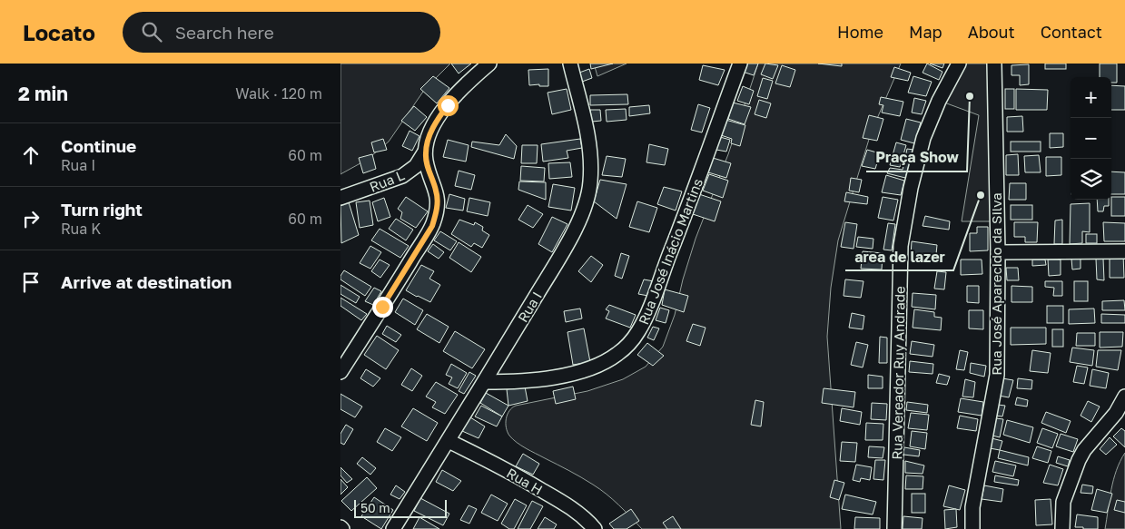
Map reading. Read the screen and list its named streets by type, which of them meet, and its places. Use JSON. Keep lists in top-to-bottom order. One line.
{"streets":{"street":["Rua L","Rua José Inácio Martins","Rua José Aparecido da Silva","Rua I","Rua Vereador Ruy Andrade","Rua H"]},"crossings":[["Rua José Inácio Martins","Rua I"],["Rua I","Rua H"]],"places":["Praça Show","area de lazer"],"scale_bar":"50 m","page":{"header":"Locato","search":"Search here","nav":["Home","Map","About","Contact"],"heading":["2 min","Walk · 120 m"],"map_buttons":["+","−"],"list":[["Continue","Rua I","60 m"],["Turn right","Rua K","60 m"],"Arrive at destination"],"scale":"50 m"}}
